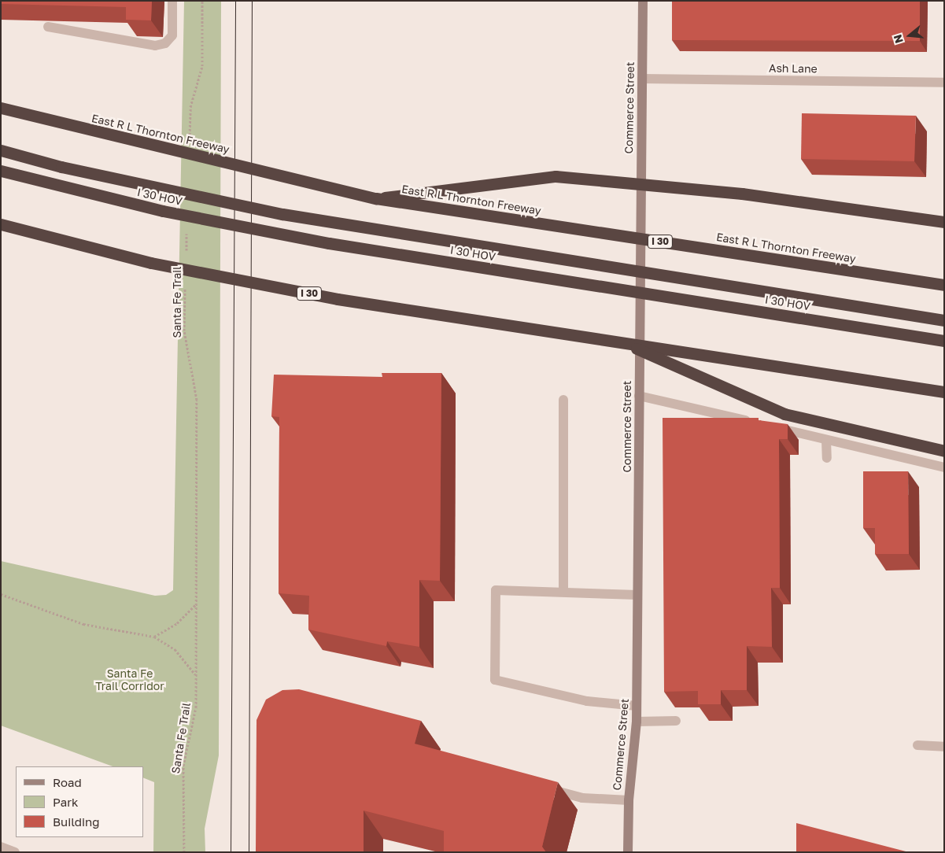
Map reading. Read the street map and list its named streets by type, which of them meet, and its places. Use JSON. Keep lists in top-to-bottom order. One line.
{"streets":{"highway":["East R L Thornton Freeway","I 30 HOV","I 30"],"street":["Ash Lane","Commerce Street"],"path":["Santa Fe Trail"]},"crossings":[["Ash Lane","Commerce Street"]],"parks":["Santa Fe Trail Corridor"],"legend":["Road","Park","Building"],"north":"left"}
